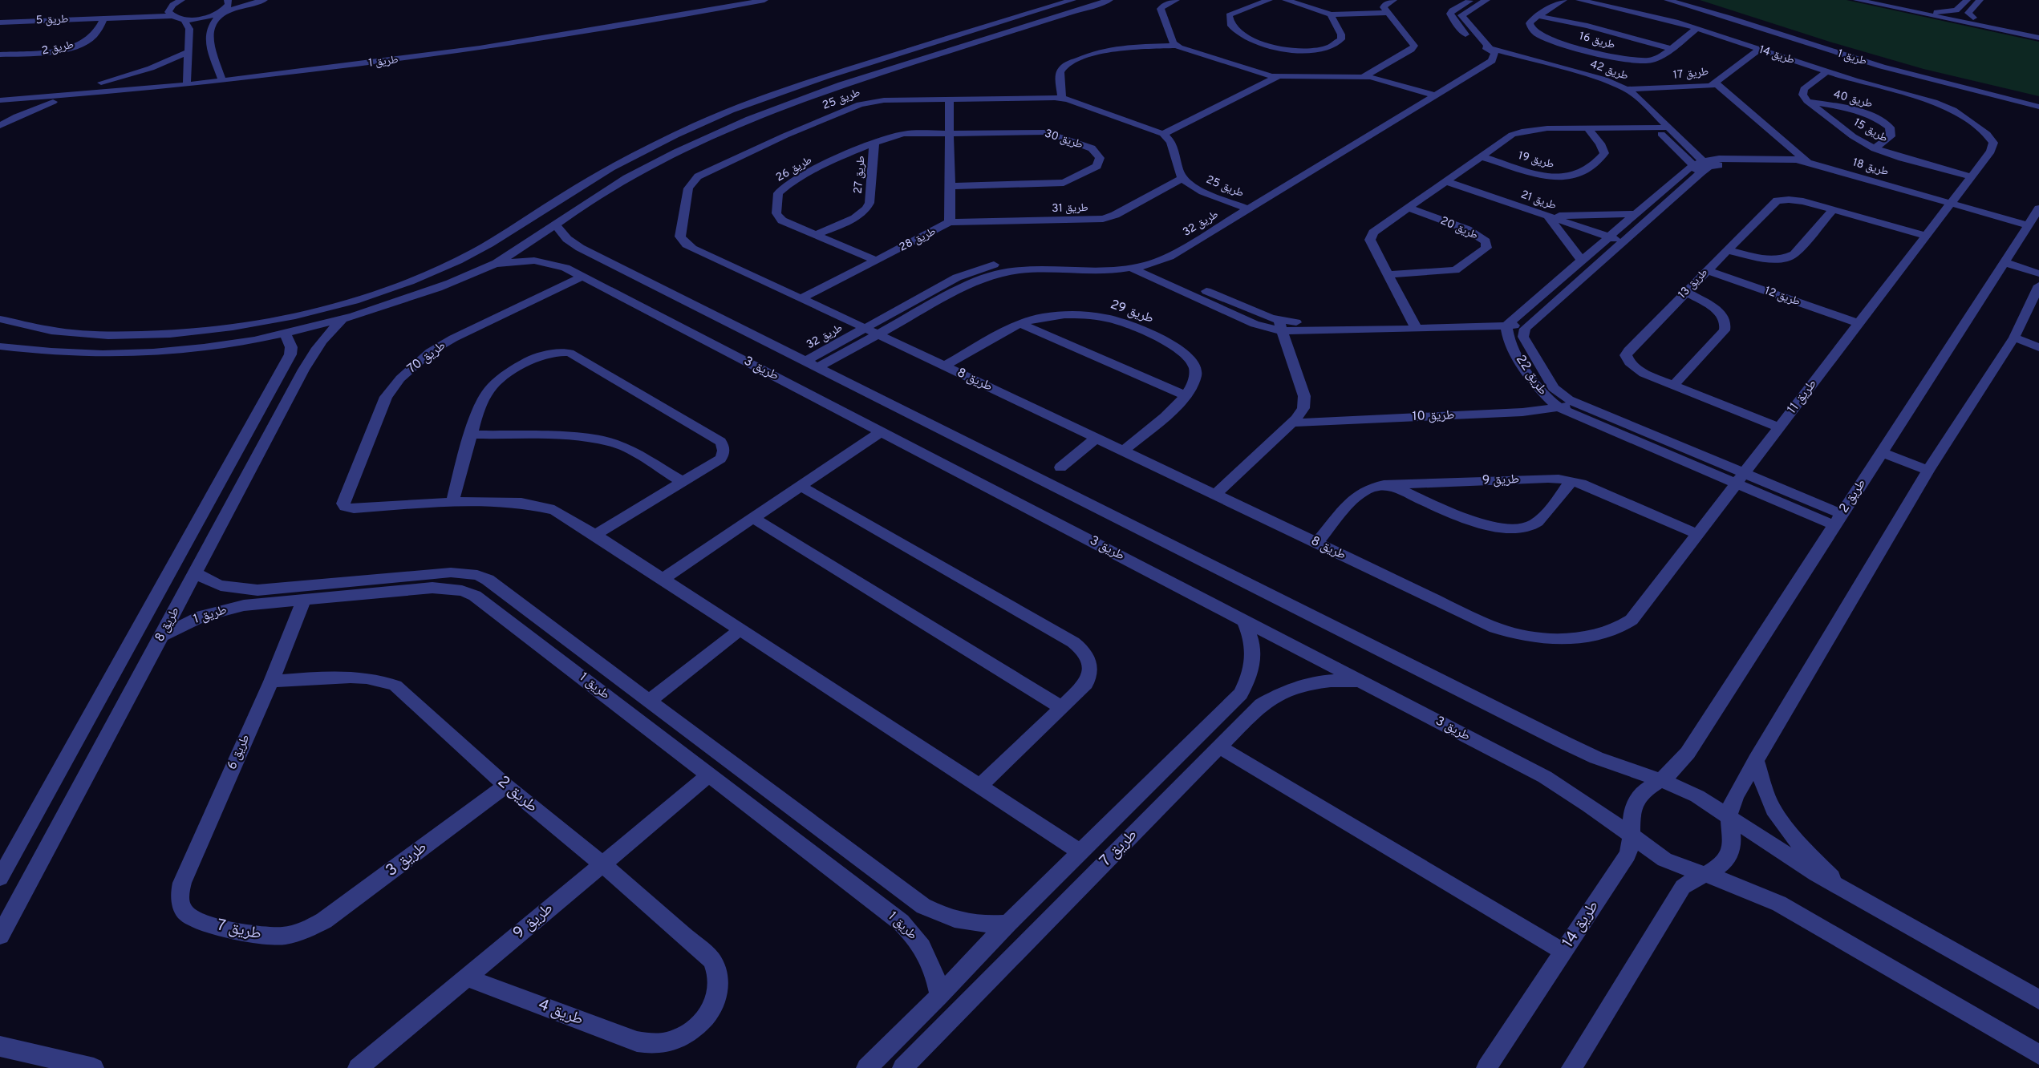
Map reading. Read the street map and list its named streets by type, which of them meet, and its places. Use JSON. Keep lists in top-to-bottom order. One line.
{"streets":{"street":["طريق 5","طريق 16","طريق 2","طريق 14","طريق 1","طريق 42","طريق 17","طريق 25","طريق 40","طريق 15","طريق 30","طريق 19","طريق 18","طريق 26","طريق 27","طريق 21","طريق 31","طريق 32","طريق 20","طريق 28","طريق 13","طريق 12","طريق 29","طريق 70","طريق 3","طريق 22","طريق 8","طريق 11","طريق 10","طريق 9","طريق 6","طريق 7","طريق 4"]},"crossings":[["طريق 5","طريق 2"],["طريق 16","طريق 14"],["طريق 2","طريق 14"],["طريق 2","طريق 18"],["طريق 2","طريق 3"],["طريق 2","طريق 22"],["طريق 2","طريق 9"],["طريق 2","طريق 6"],["طريق 2","طريق 4"],["طريق 14","طريق 17"],["طريق 14","طريق 3"],["طريق 14","طريق 11"],["طريق 1","طريق 8"],["طريق 1","طريق 9"],["طريق 1","طريق 6"],["طريق 1","طريق 7"],["طريق 42","طريق 17"],["طريق 42","طريق 18"],["طريق 42","طريق 32"],["طريق 25","طريق 31"],["طريق 25","طريق 32"],["طريق 25","طريق 28"],["طريق 25","طريق 8"],["طريق 40","طريق 15"],["طريق 15","طريق 11"],["طريق 30","طريق 26"],["طريق 30","طريق 28"],["طريق 18","طريق 11"],["طريق 26","طريق 27"],["طريق 26","طريق 28"],["طريق 31","طريق 28"],["طريق 32","طريق 3"],["طريق 32","طريق 8"],["طريق 13","طريق 12"],["طريق 13","طريق 11"],["طريق 12","طريق 11"],["طريق 29","طريق 8"],["طريق 70","طريق 3"],["طريق 3","طريق 7"],["طريق 22","طريق 11"],["طريق 22","طريق 10"],["طريق 8","طريق 11"],["طريق 8","طريق 9"],["طريق 11","طريق 9"],["طريق 9","طريق 4"],["طريق 6","طريق 7"]]}
